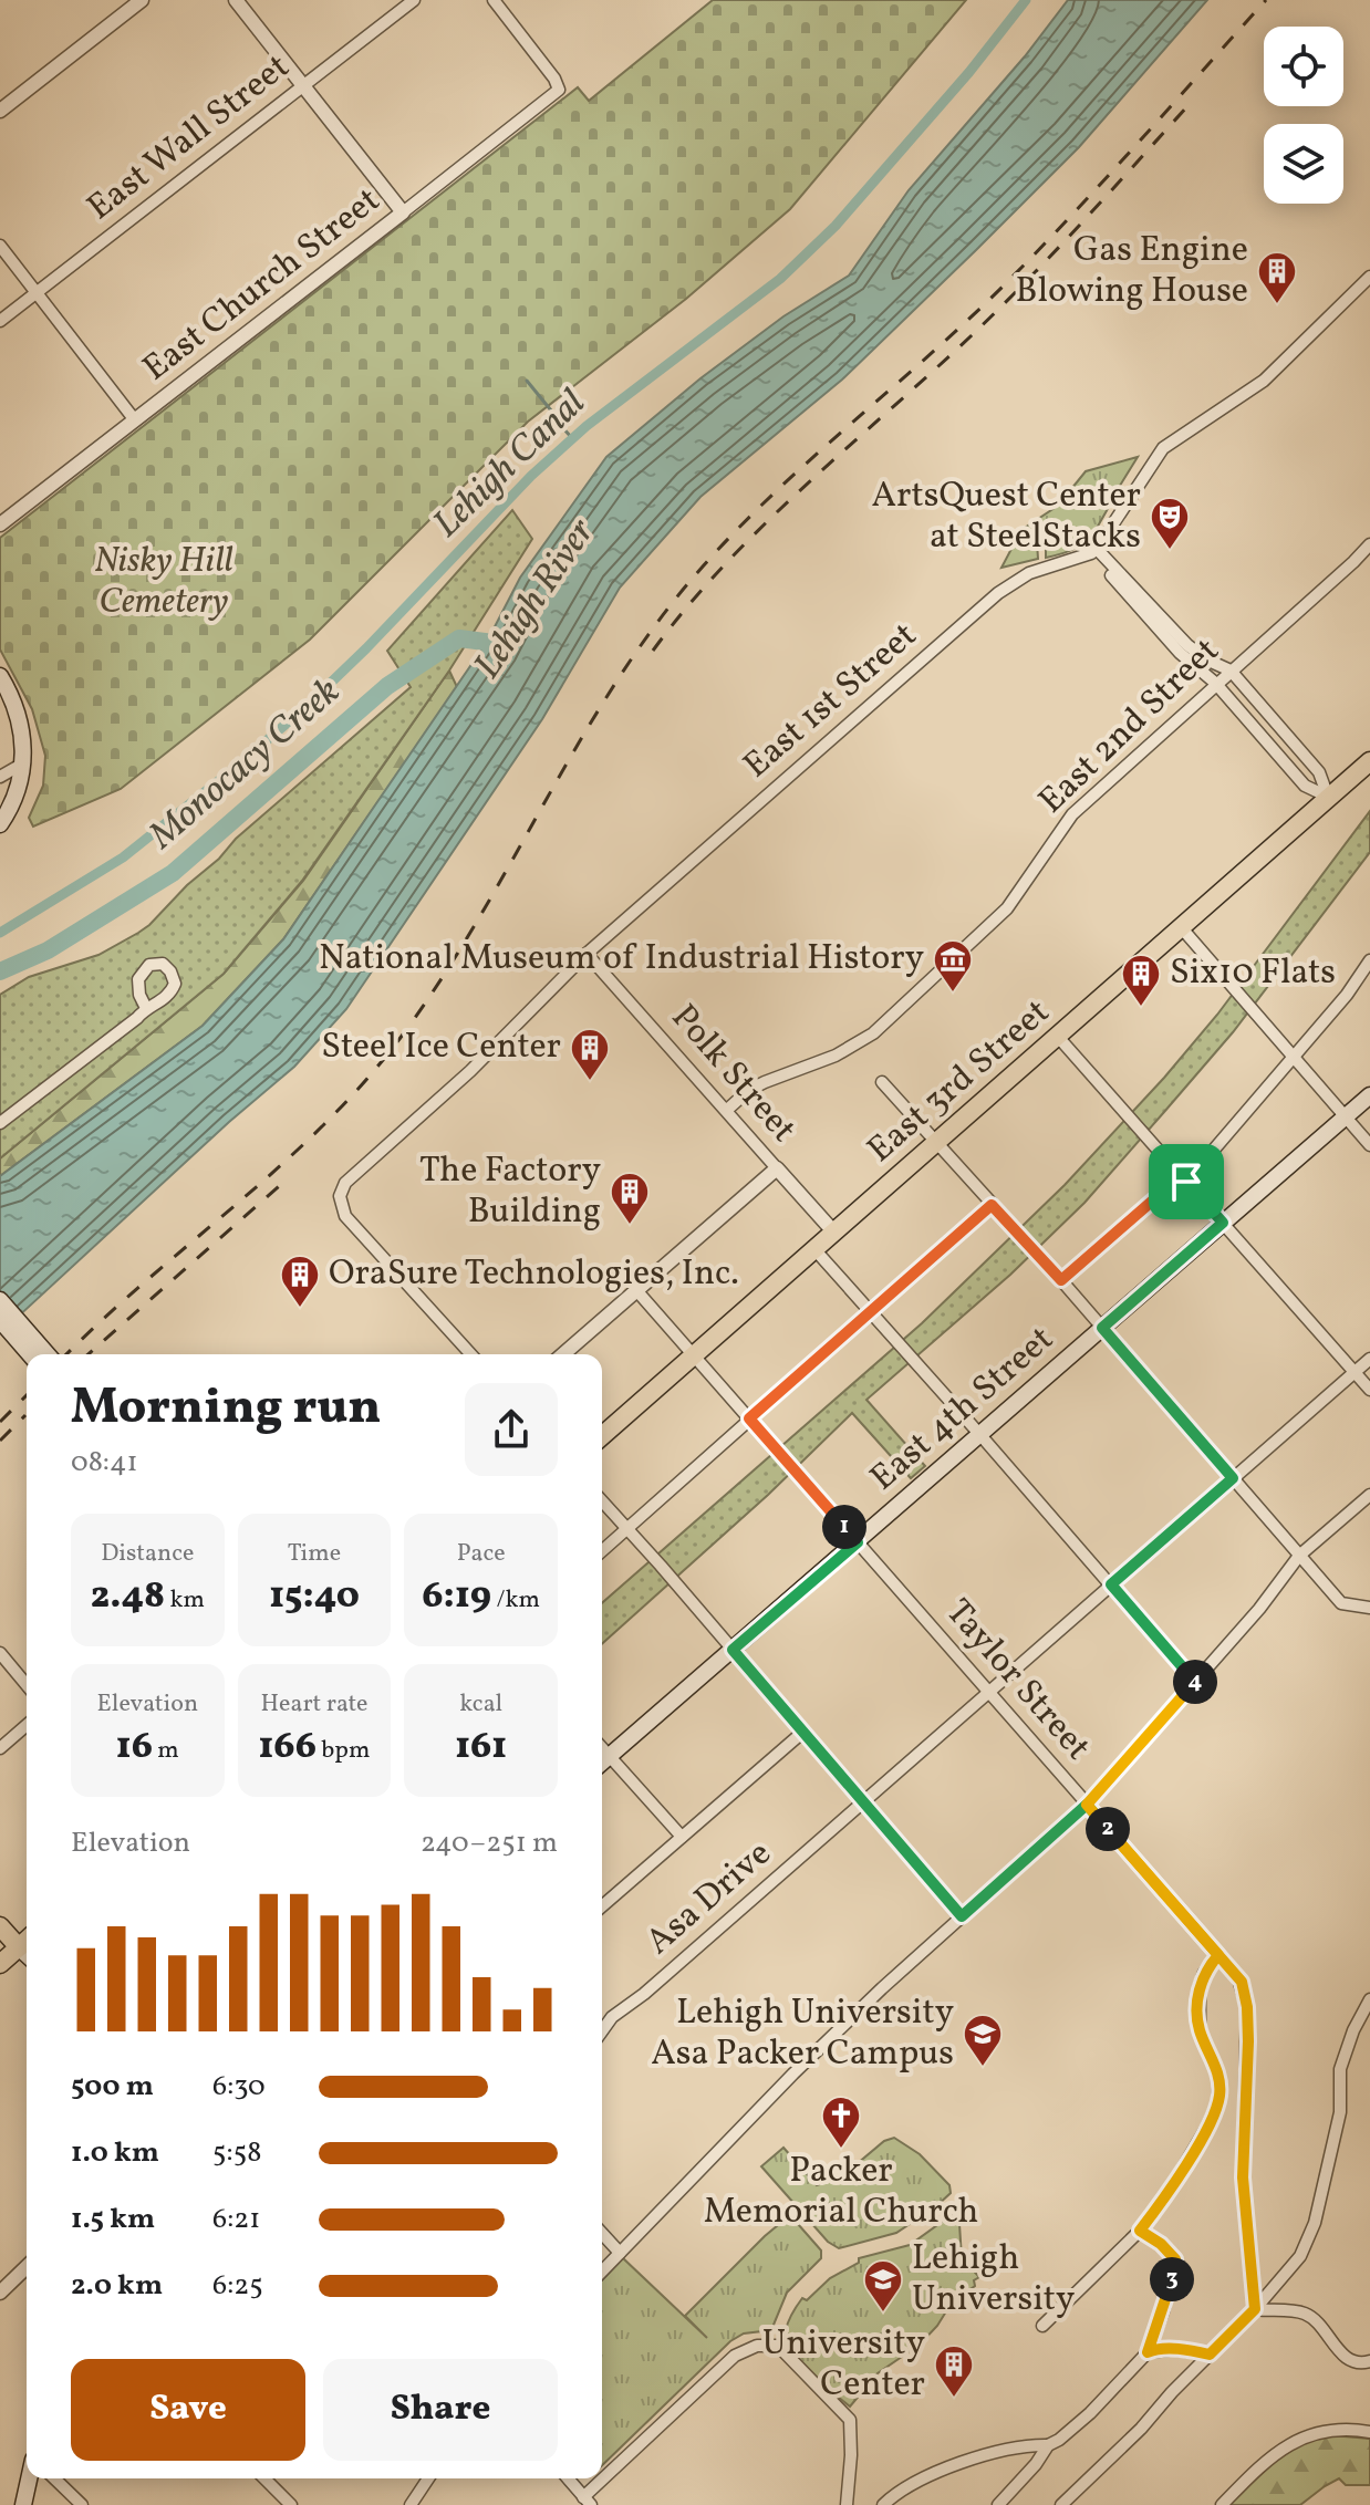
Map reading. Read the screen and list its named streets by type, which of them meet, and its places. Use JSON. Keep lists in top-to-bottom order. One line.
{"streets":{"main road":["East 3rd Street","East 4th Street"],"street":["East Wall Street","East Church Street","East 1st Street","East 2nd Street","Polk Street","Taylor Street","Asa Drive"]},"crossings":[["East 1st Street","Polk Street"],["East 2nd Street","Polk Street"],["Polk Street","East 3rd Street"],["East 3rd Street","Taylor Street"],["East 4th Street","Taylor Street"],["Taylor Street","Asa Drive"]],"water":["Lehigh Canal","Lehigh River","Monocacy Creek"],"parks":["Nisky Hill Cemetery"],"places":{"building":["Gas Engine Blowing House","Six10 Flats","Steel Ice Center","The Factory Building","OraSure Technologies, Inc.","University Center"],"theatre":["ArtsQuest Center at SteelStacks"],"museum":["National Museum of Industrial History"],"school or university":["Lehigh University Asa Packer Campus","Lehigh University"],"church":["Packer Memorial Church"]},"page":{"heading":["Morning run","08:41"],"pins":["1","4","2","3"],"stats":[["Distance","2.48 km"],["Time","15:40"],["Pace","6:19 /km"],["Elevation","16 m"],["Heart rate","166 bpm"],["kcal","161"]],"chart":["Elevation","240–251 m"],"list":[{"name":"500 m","note":"6:30"},{"name":"1.0 km","note":"5:58"},{"name":"1.5 km","note":"6:21"},{"name":"2.0 km","note":"6:25"}],"buttons":["Save","Share"]}}
